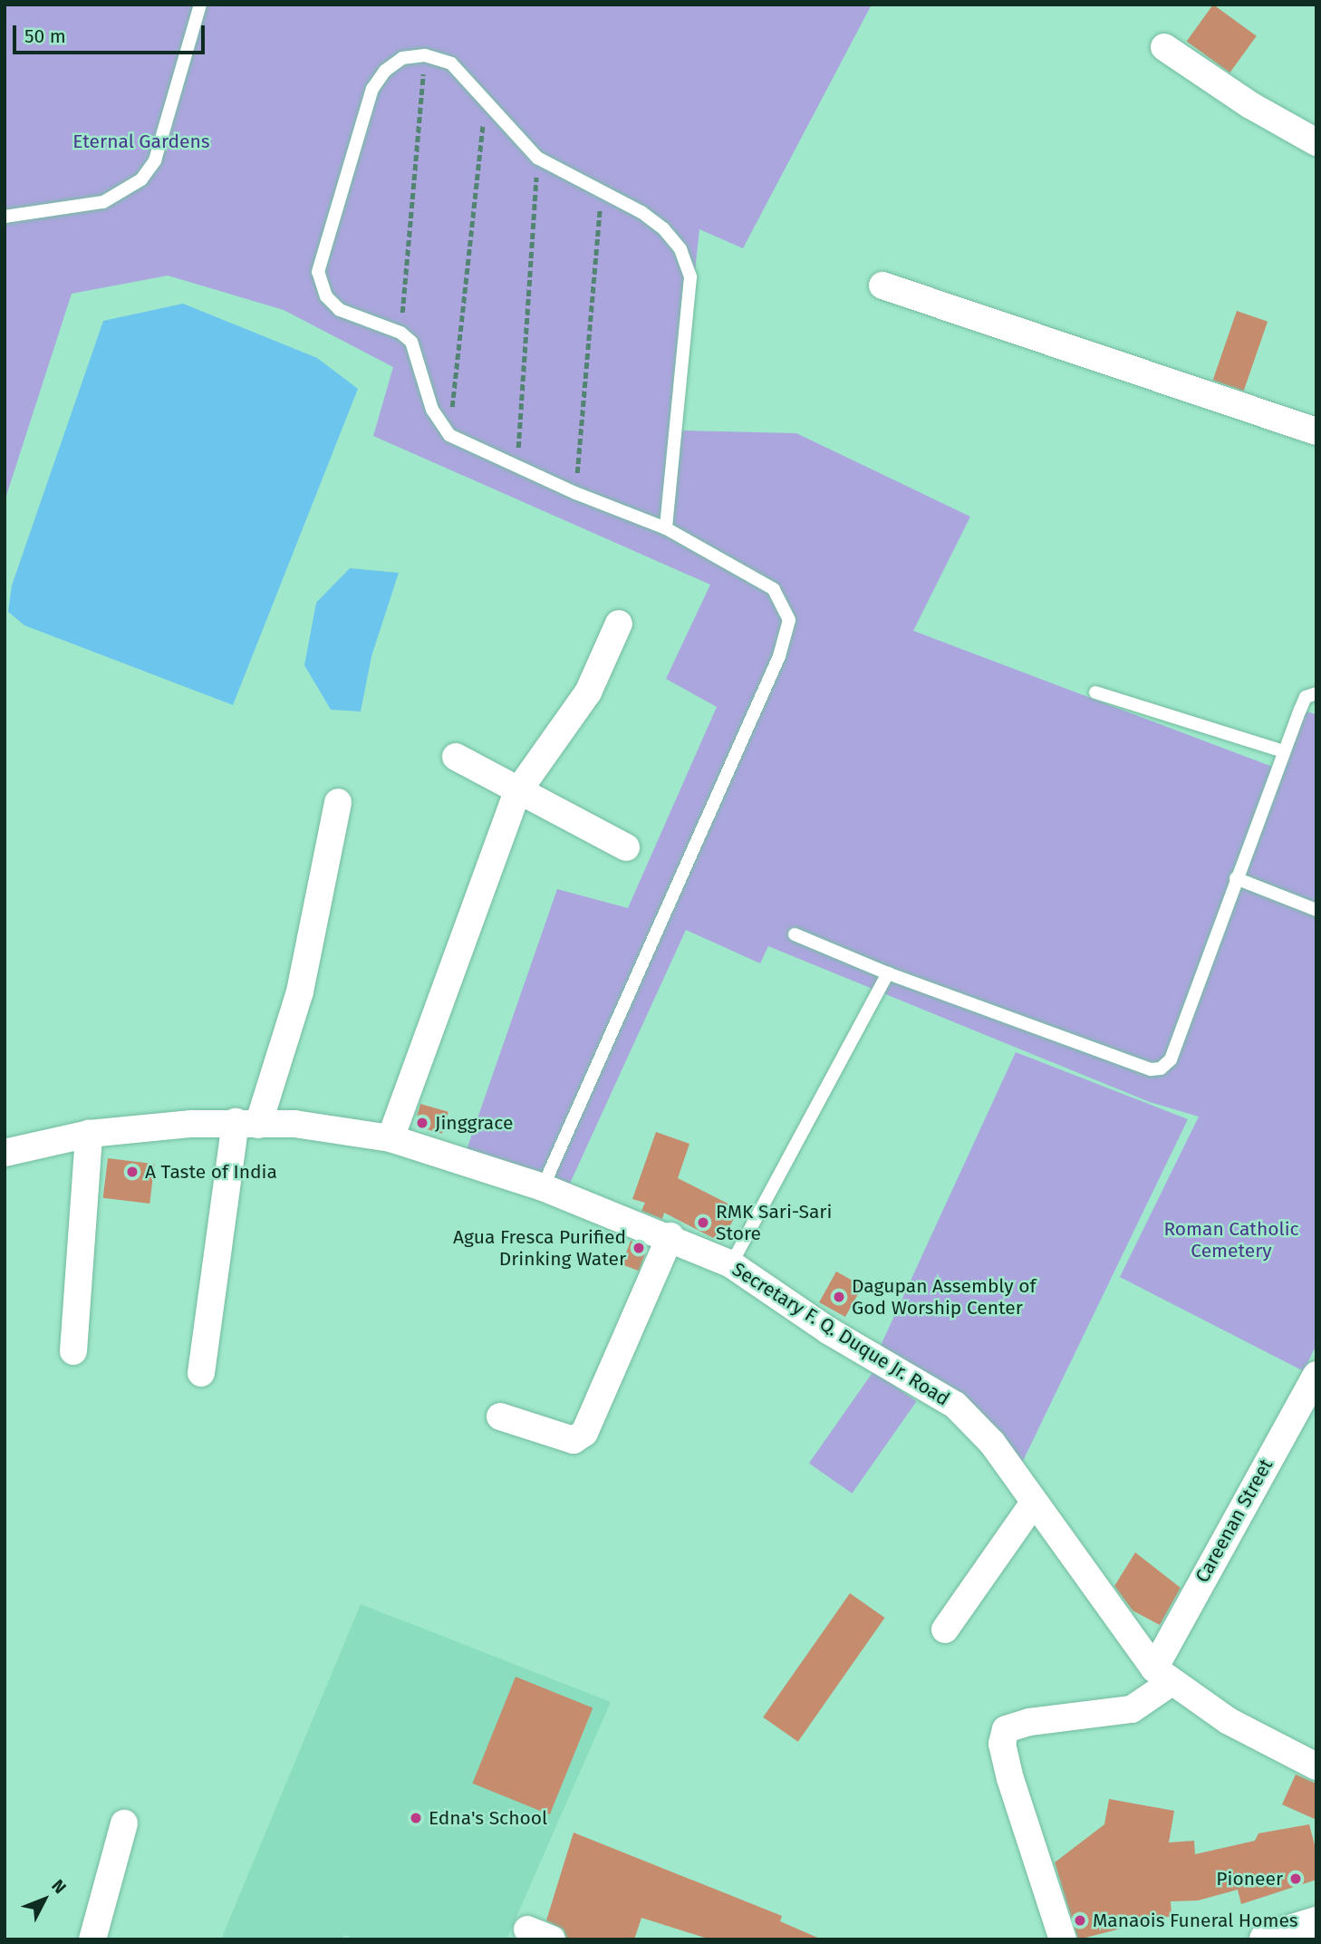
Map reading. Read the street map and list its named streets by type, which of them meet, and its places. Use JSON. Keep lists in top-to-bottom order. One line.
{"streets":{"street":["Secretary F. Q. Duque Jr. Road","Careenan Street"]},"crossings":[["Secretary F. Q. Duque Jr. Road","Careenan Street"]],"parks":["Eternal Gardens","Roman Catholic Cemetery"],"places":["Jinggrace","A Taste of India","RMK Sari-Sari Store","Agua Fresca Purified Drinking Water","Dagupan Assembly of God Worship Center","Edna's School","Pioneer","Manaois Funeral Homes"],"scale_bar":"50 m","north":"top right"}
